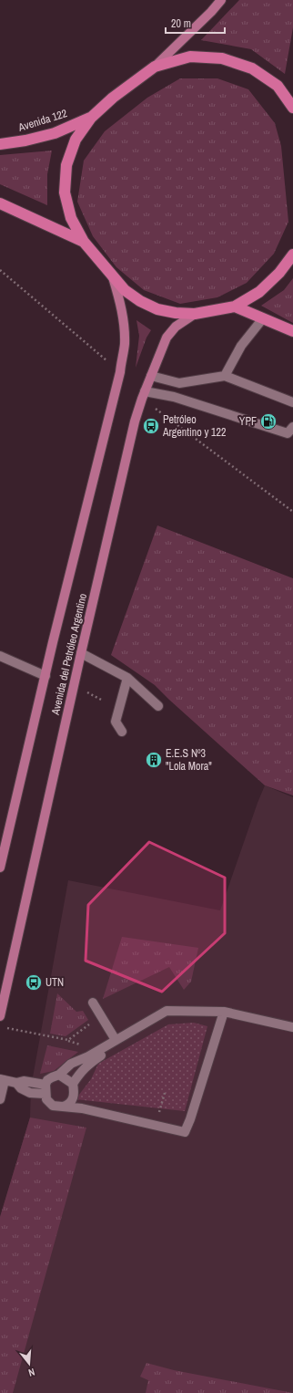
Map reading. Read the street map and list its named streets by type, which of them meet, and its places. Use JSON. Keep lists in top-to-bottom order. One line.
{"streets":{"highway":["Avenida 122"],"main road":["Avenida del Petróleo Argentino"]},"places":{"fuel station":["YPF"],"bus stop":["Petróleo Argentino y 122","UTN"],"building":["E.E.S Nº3 \"Lola Mora\""]},"scale_bar":"20 m","north":"bottom"}
